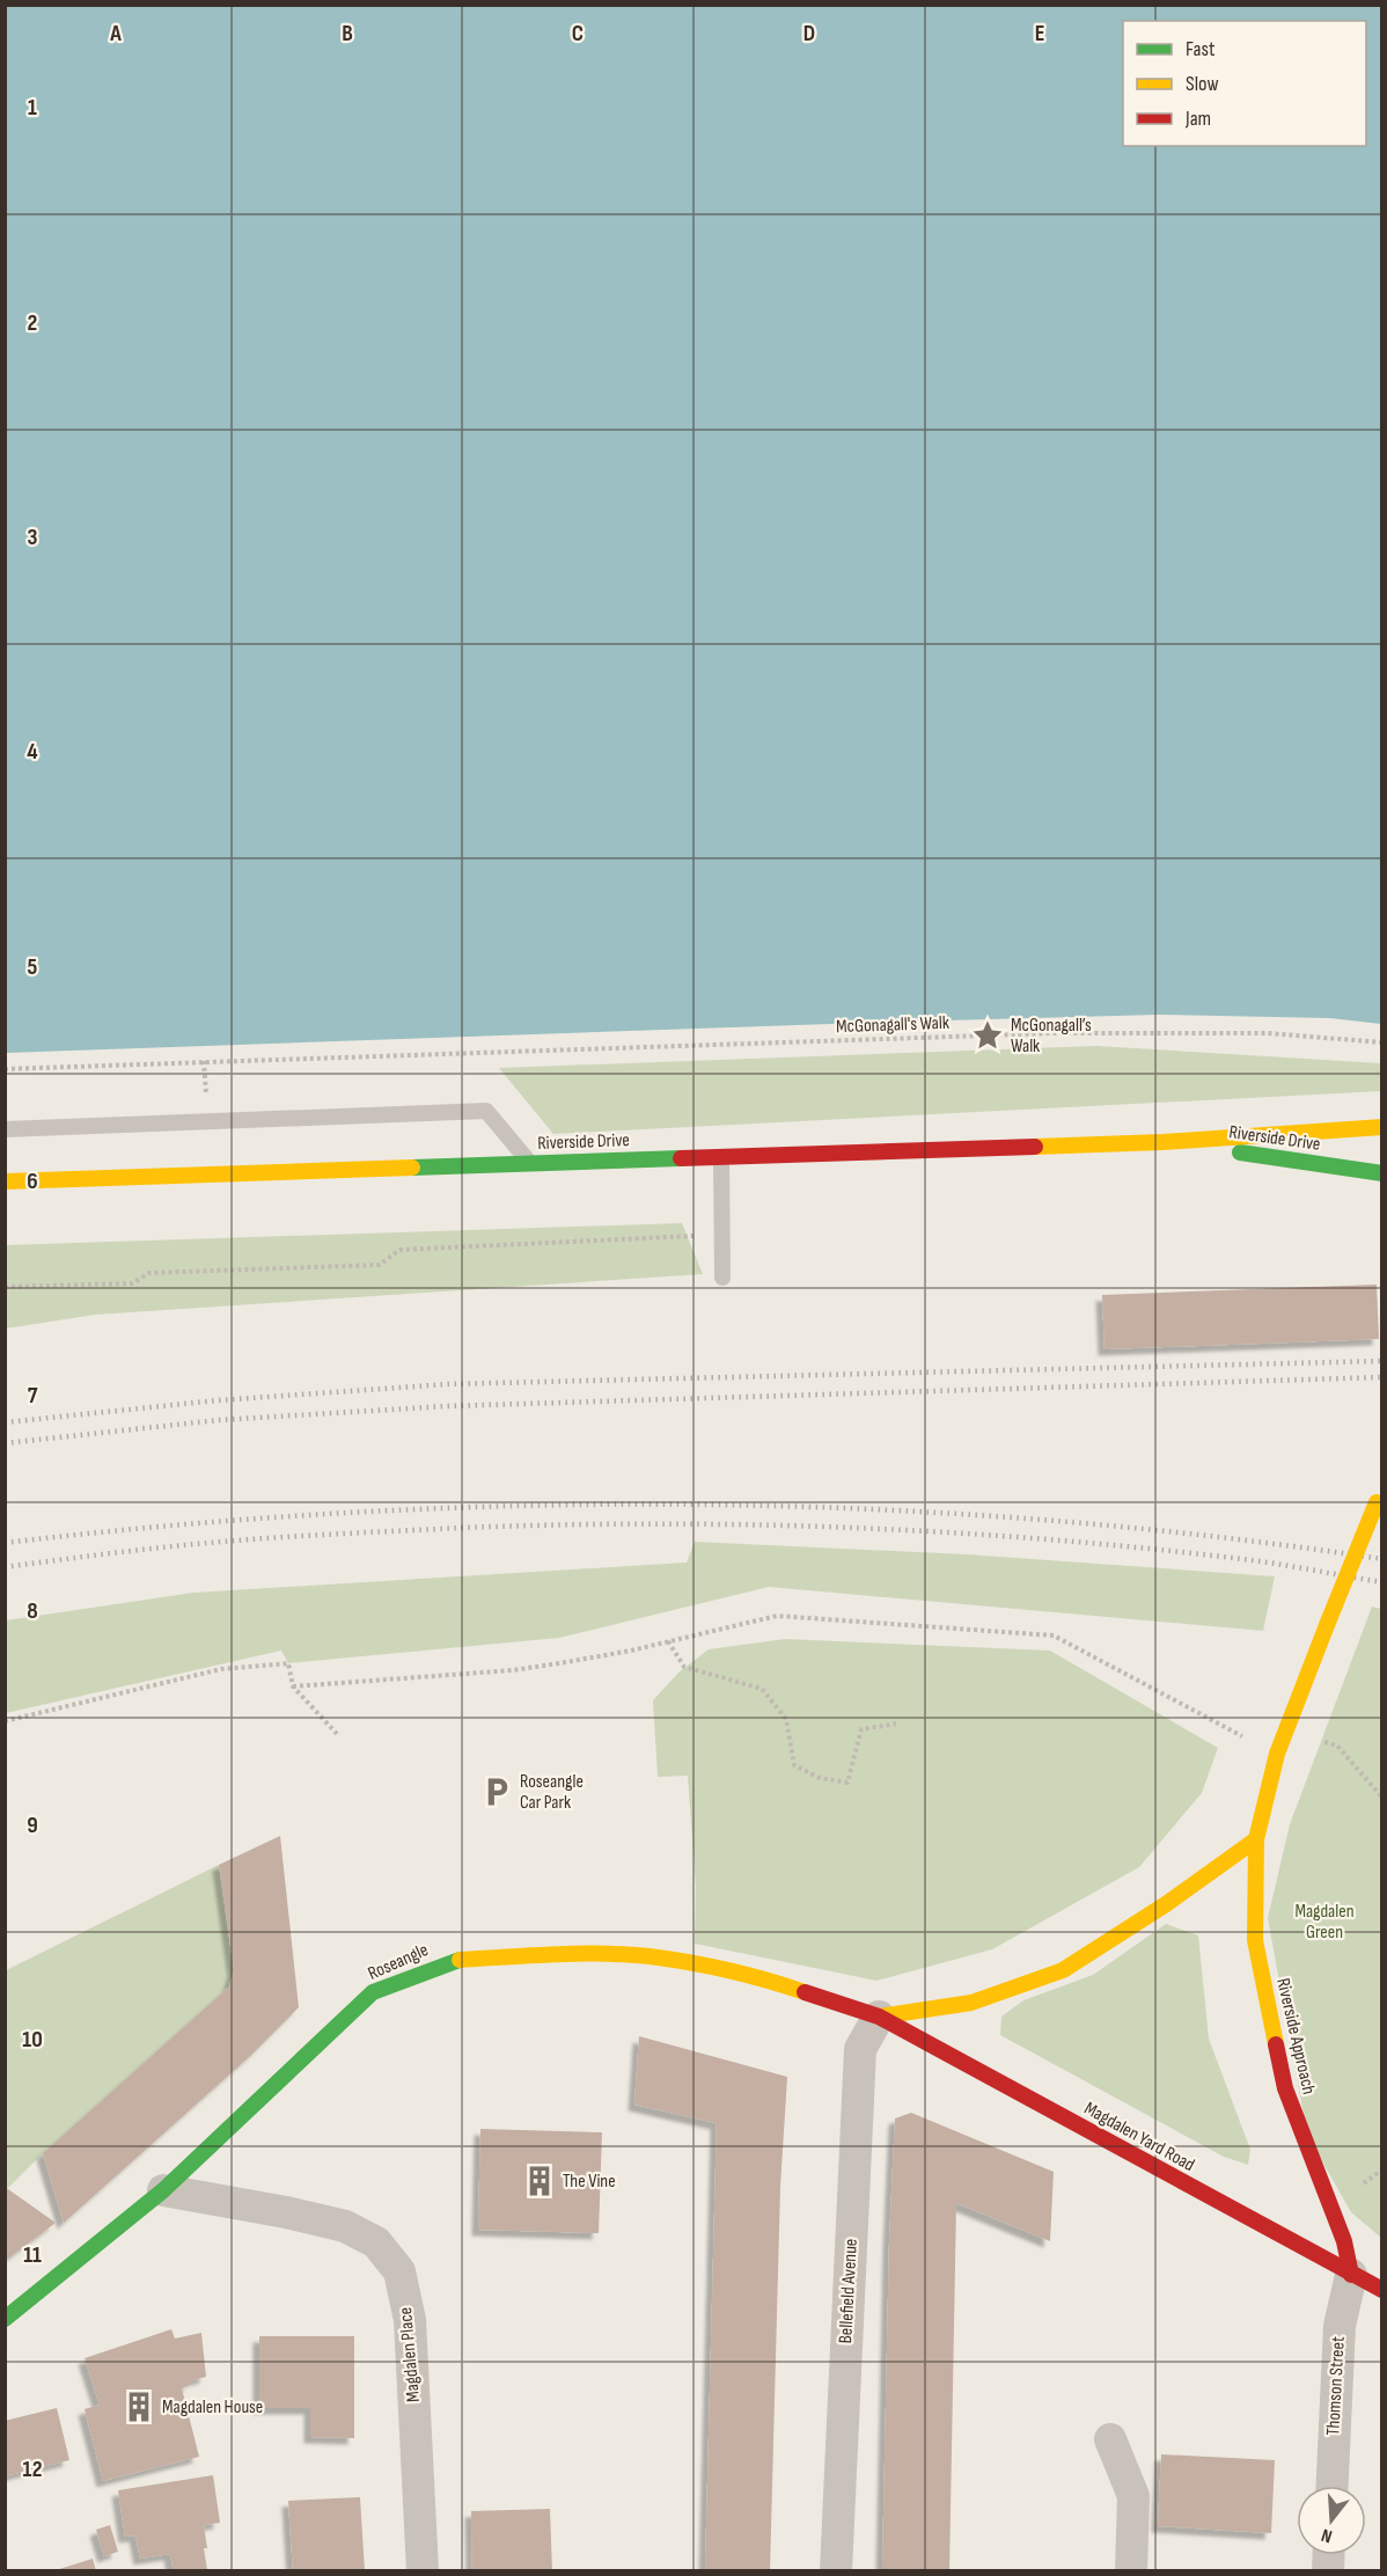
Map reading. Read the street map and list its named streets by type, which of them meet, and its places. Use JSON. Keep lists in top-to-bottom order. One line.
{"streets":{"street":["Riverside Drive","Roseangle","Riverside Approach","Magdalen Yard Road","Bellefield Avenue","Magdalen Place","Thomson Street"],"path":["McGonagall's Walk"]},"crossings":[["Roseangle","Magdalen Yard Road"],["Roseangle","Bellefield Avenue"],["Roseangle","Magdalen Place"],["Riverside Approach","Magdalen Yard Road"],["Riverside Approach","Thomson Street"],["Magdalen Yard Road","Bellefield Avenue"],["Magdalen Yard Road","Thomson Street"]],"parks":["Magdalen Green"],"places":{"place":["McGonagall’s Walk"],"parking":["Roseangle Car Park"],"building":["The Vine","Magdalen House"]},"legend":["Fast","Slow","Jam"],"north":"bottom","grid":{"columns":["A","B","C","D","E"],"rows":["1","2","3","4","5","6","7","8","9","10","11","12"]}}
